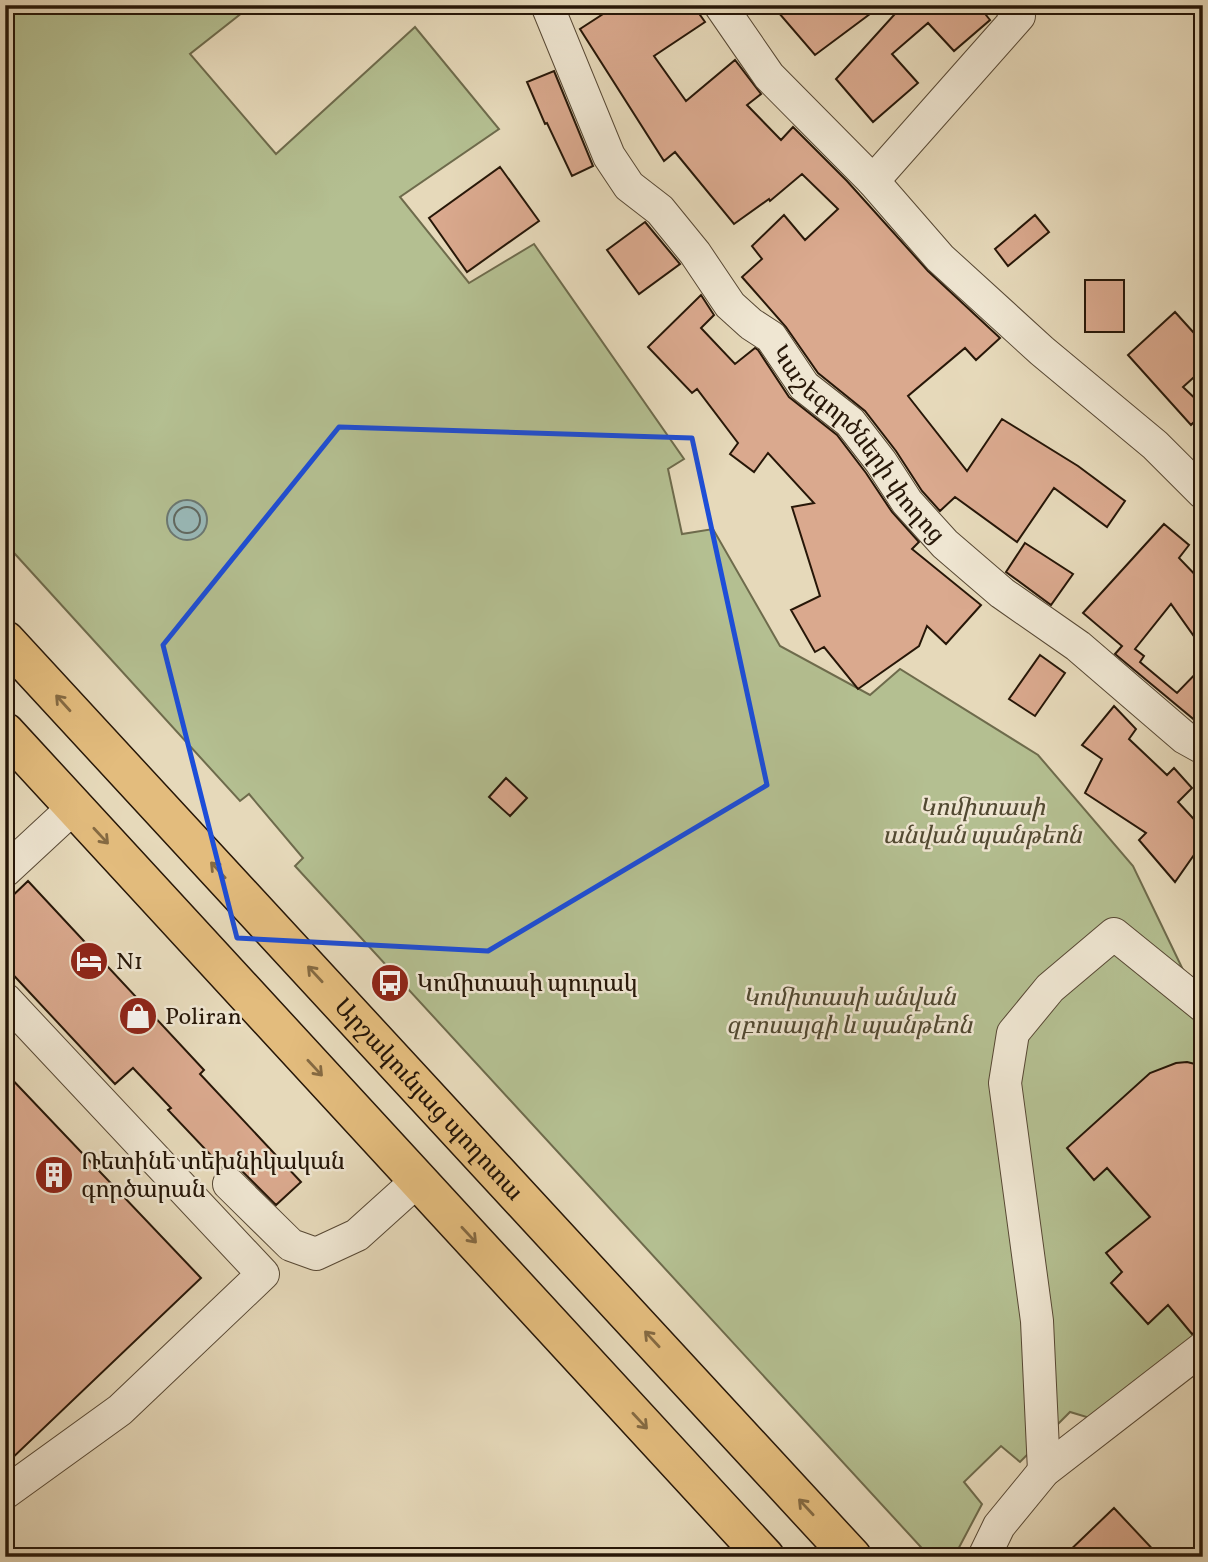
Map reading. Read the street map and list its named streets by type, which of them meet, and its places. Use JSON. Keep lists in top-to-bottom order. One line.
{"streets":{"main road":["Արշակունյաց պողոտա"],"street":["Կաշեգործների փողոց"]},"parks":["Կոմիտասի անվան պանթեոն","Կոմիտասի անվան զբոսայգի և պանթեոն"],"places":{"hotel":["N1"],"bus stop":["Կոմիտասի պուրակ"],"shop":["Poliran"],"building":["Ռետինե տեխնիկական գործարան"]}}
